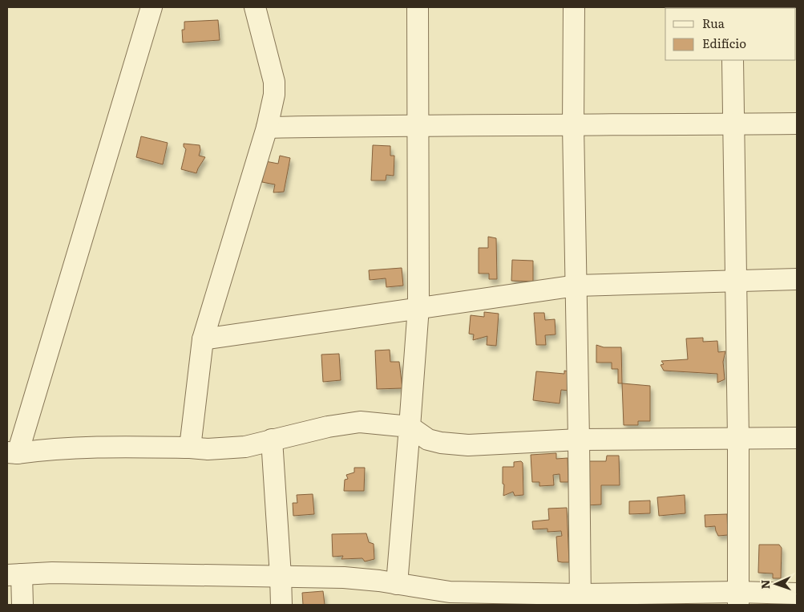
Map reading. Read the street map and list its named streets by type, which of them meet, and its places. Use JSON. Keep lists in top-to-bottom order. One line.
{"legend":["Rua","Edifício"],"north":"left"}
